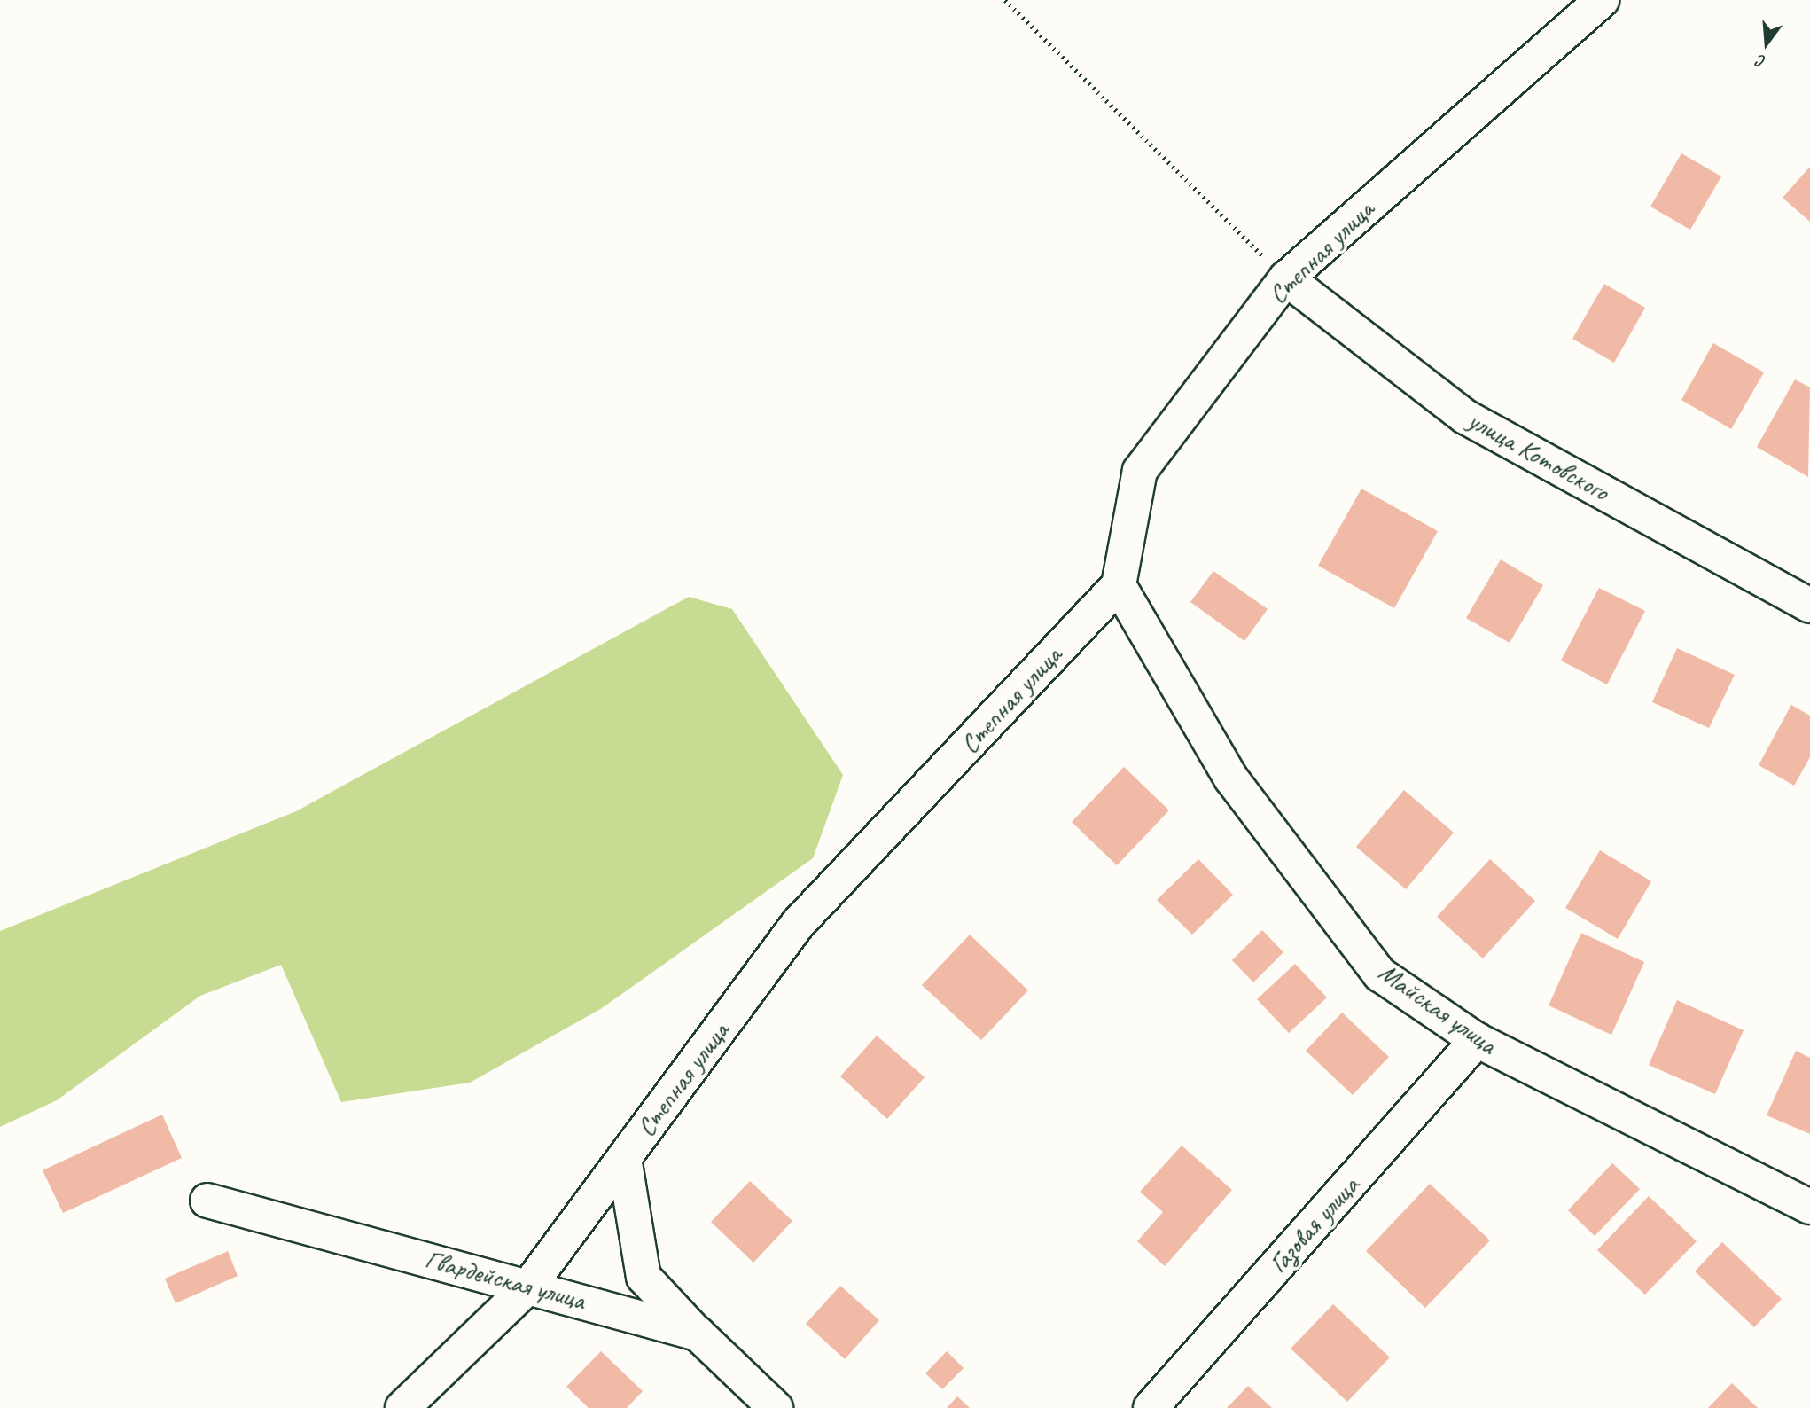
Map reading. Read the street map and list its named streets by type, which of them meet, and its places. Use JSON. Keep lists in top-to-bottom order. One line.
{"streets":{"street":["Степная улица","улица Котовского","Майская улица","Газовая улица","Гвардейская улица"]},"crossings":[["Степная улица","улица Котовского"],["Степная улица","Майская улица"],["Степная улица","Гвардейская улица"],["Майская улица","Газовая улица"]],"north":"bottom"}
